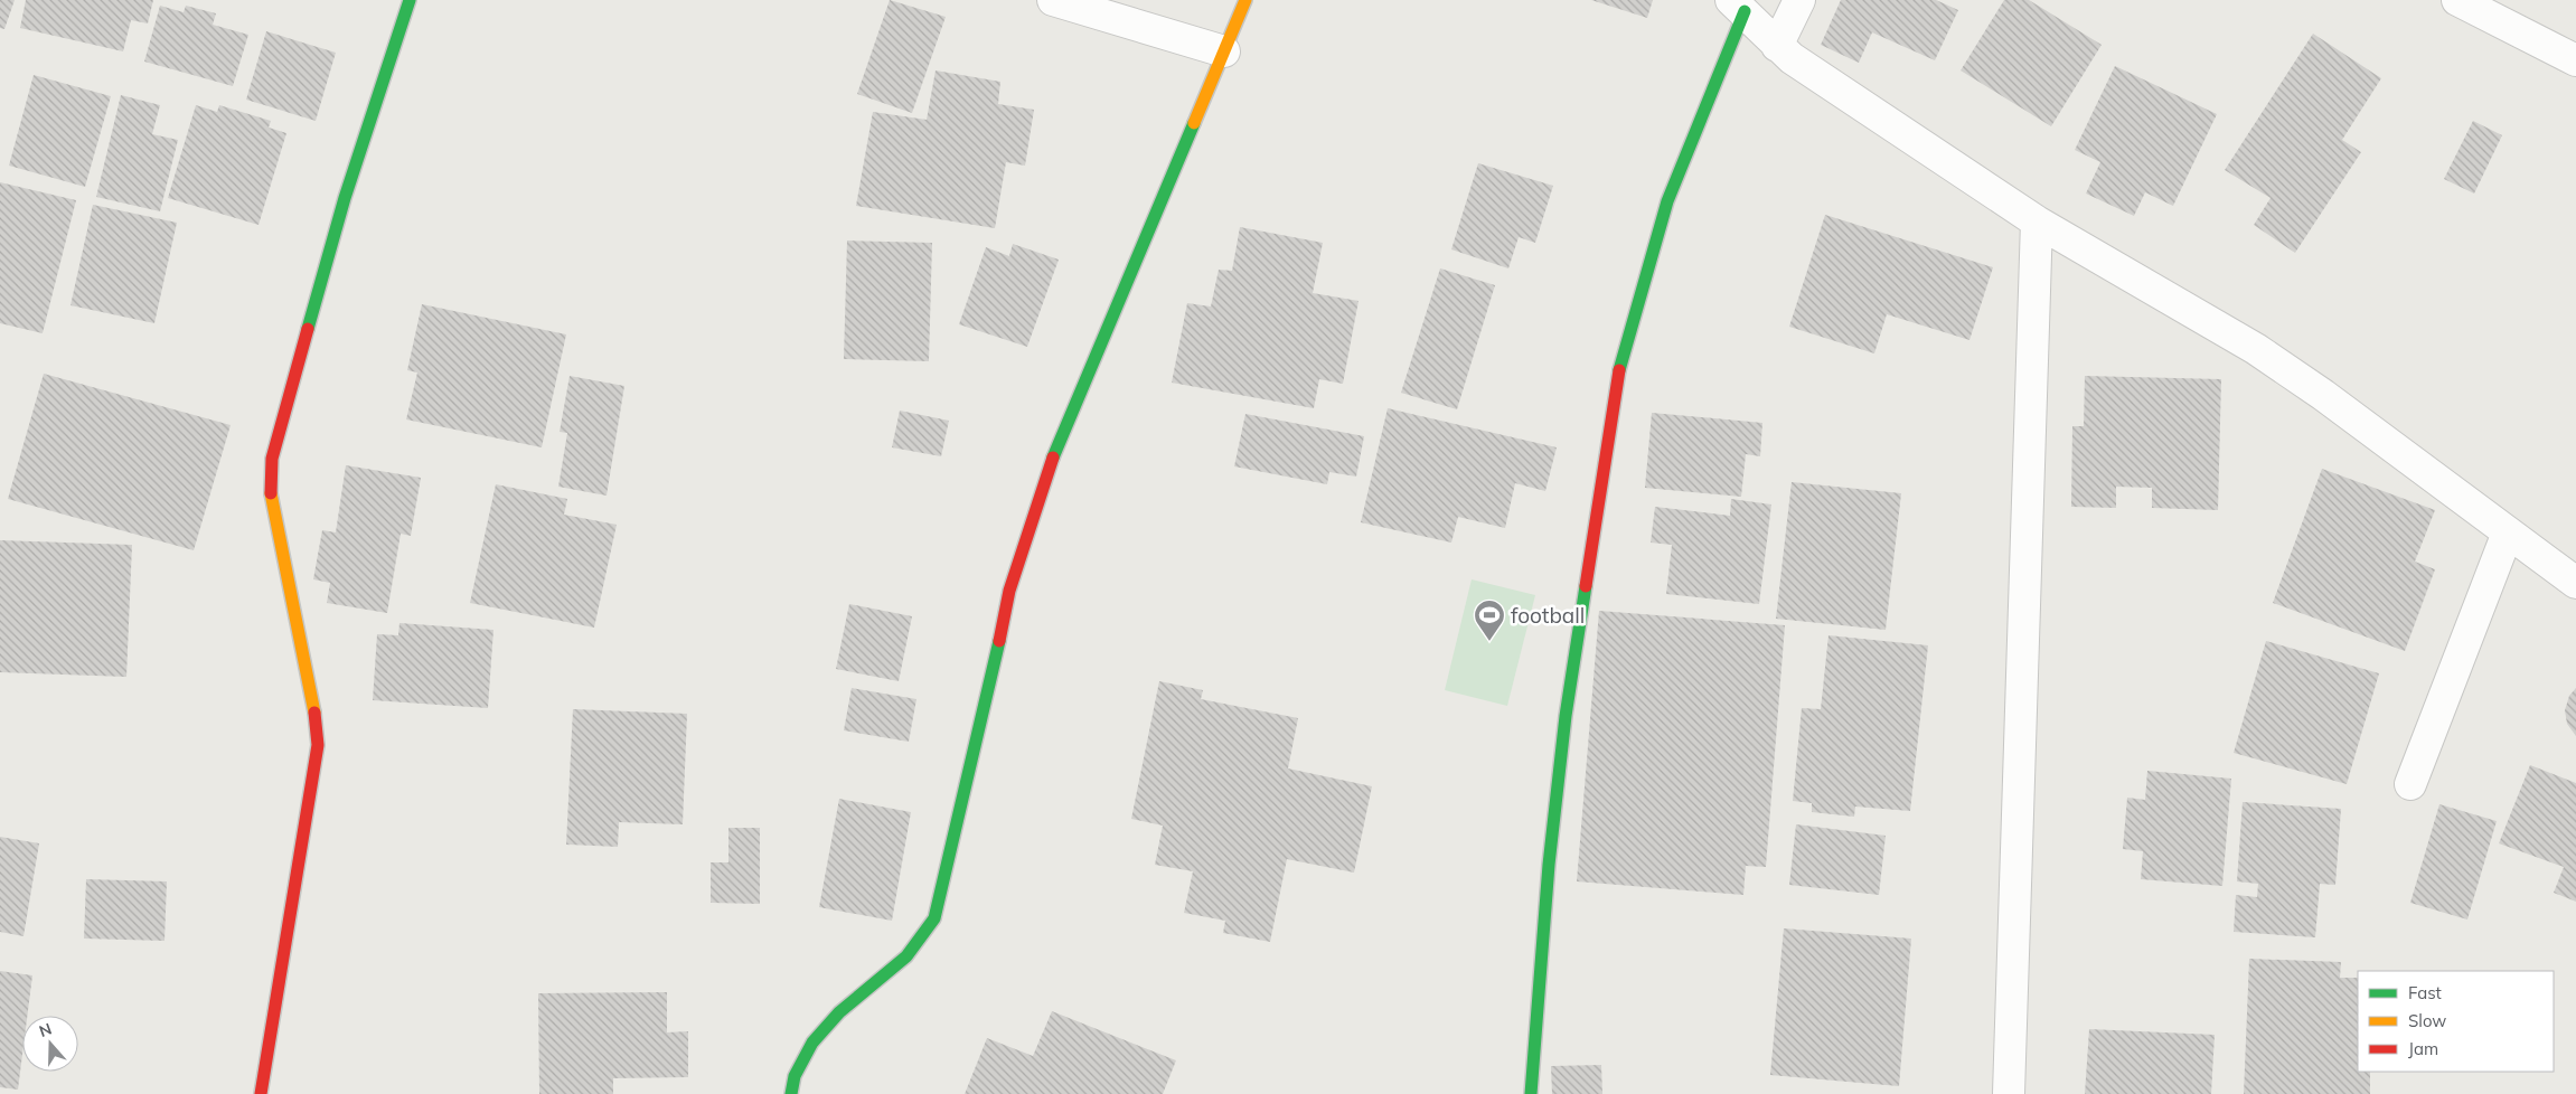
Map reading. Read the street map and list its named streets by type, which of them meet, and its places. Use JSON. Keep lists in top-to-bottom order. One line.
{"places":{"sports":["football"]},"legend":["Fast","Slow","Jam"],"north":"top"}
